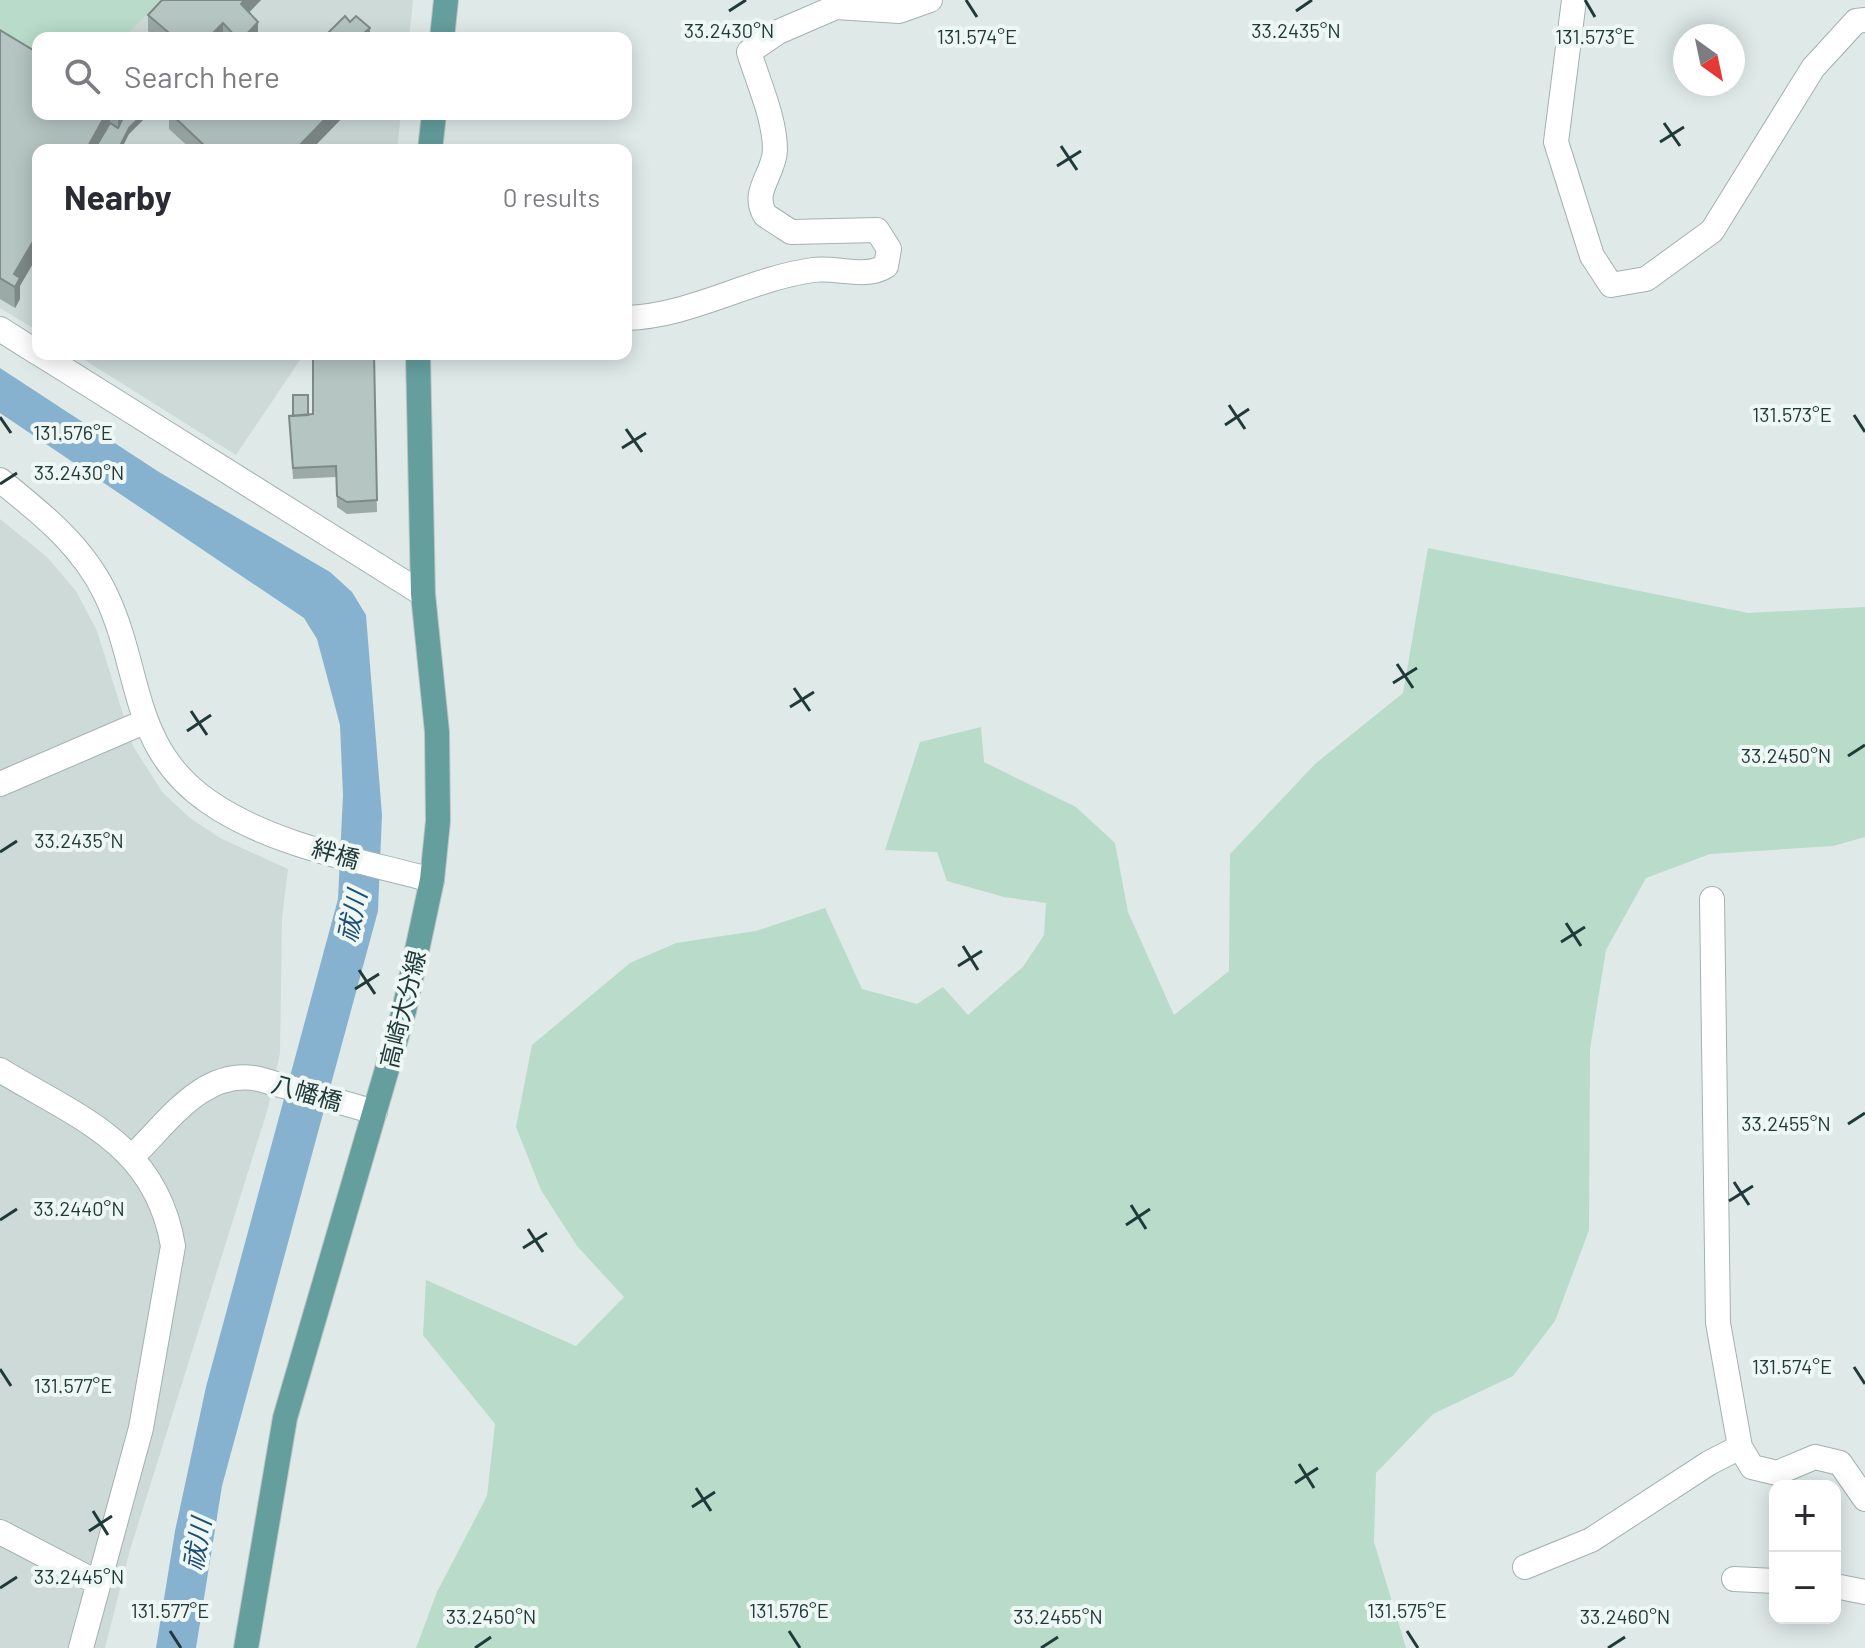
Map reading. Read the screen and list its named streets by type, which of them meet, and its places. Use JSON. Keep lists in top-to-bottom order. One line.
{"streets":{"main road":["高崎大分線"],"street":["絆橋","八幡橋"]},"crossings":[["絆橋","高崎大分線"],["高崎大分線","八幡橋"]],"water":["祓川"],"north":"bottom right","page":{"search":"Search here","heading":["Nearby","0 results"],"map_buttons":["+","−"]},"coordinates":["33.2430°N","33.2435°N","131.574°E","131.573°E","131.576°E","33.2450°N","33.2455°N","33.2440°N","131.577°E","33.2445°N","131.575°E","33.2460°N"]}
